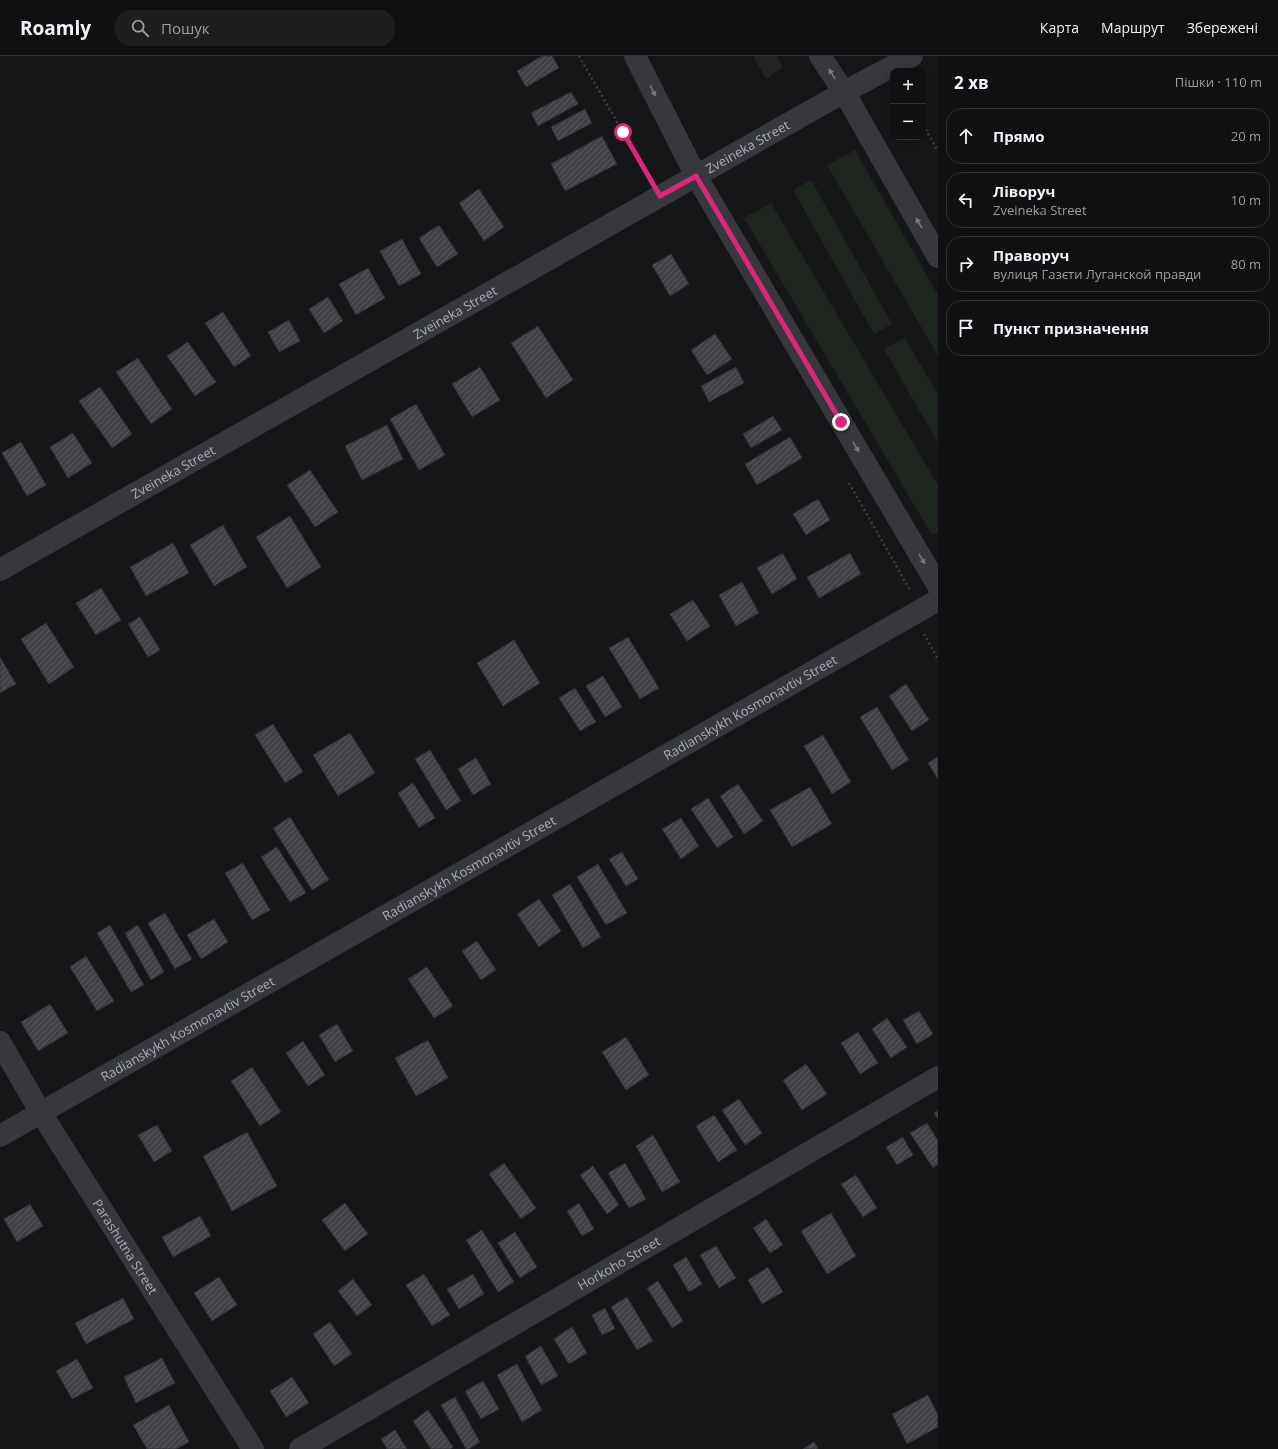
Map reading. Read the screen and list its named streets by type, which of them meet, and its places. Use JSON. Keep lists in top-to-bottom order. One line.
{"streets":{"street":["Zveineka Street","Radianskykh Kosmonavtiv Street","Parashutna Street","Horkoho Street"]},"crossings":[["Radianskykh Kosmonavtiv Street","Parashutna Street"]],"page":{"header":"Roamly","search":"Пошук","nav":["Карта","Маршрут","Збережені"],"heading":["2 хв","Пішки · 110 m"],"map_buttons":["+","−"],"list":[["Прямо","20 m"],["Ліворуч","Zveineka Street","10 m"],["Праворуч","вулиця Газєти Луганской правди","80 m"],"Пункт призначення"]}}
